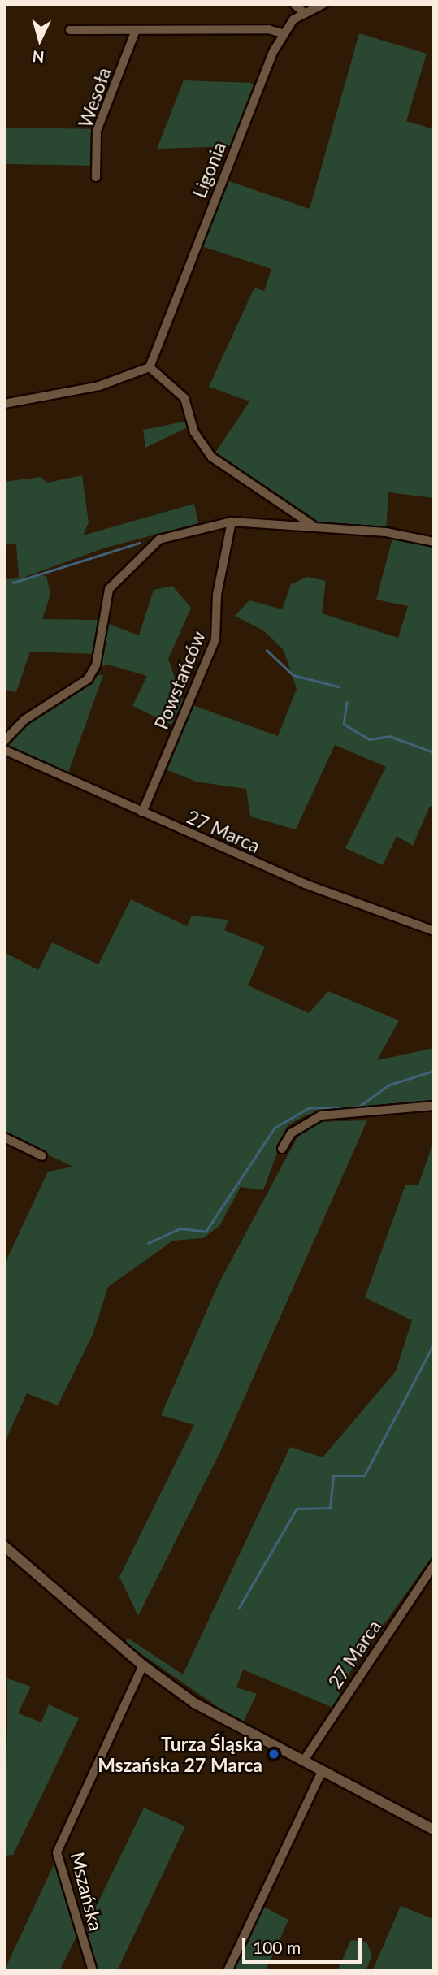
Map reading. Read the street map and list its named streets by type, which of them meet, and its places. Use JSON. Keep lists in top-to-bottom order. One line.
{"streets":{"street":["Wesoła","Ligonia","Powstańców","27 Marca","Mszańska"]},"crossings":[["Powstańców","27 Marca"]],"places":["Turza Śląska Mszańska 27 Marca"],"scale_bar":"100 m","north":"bottom"}
